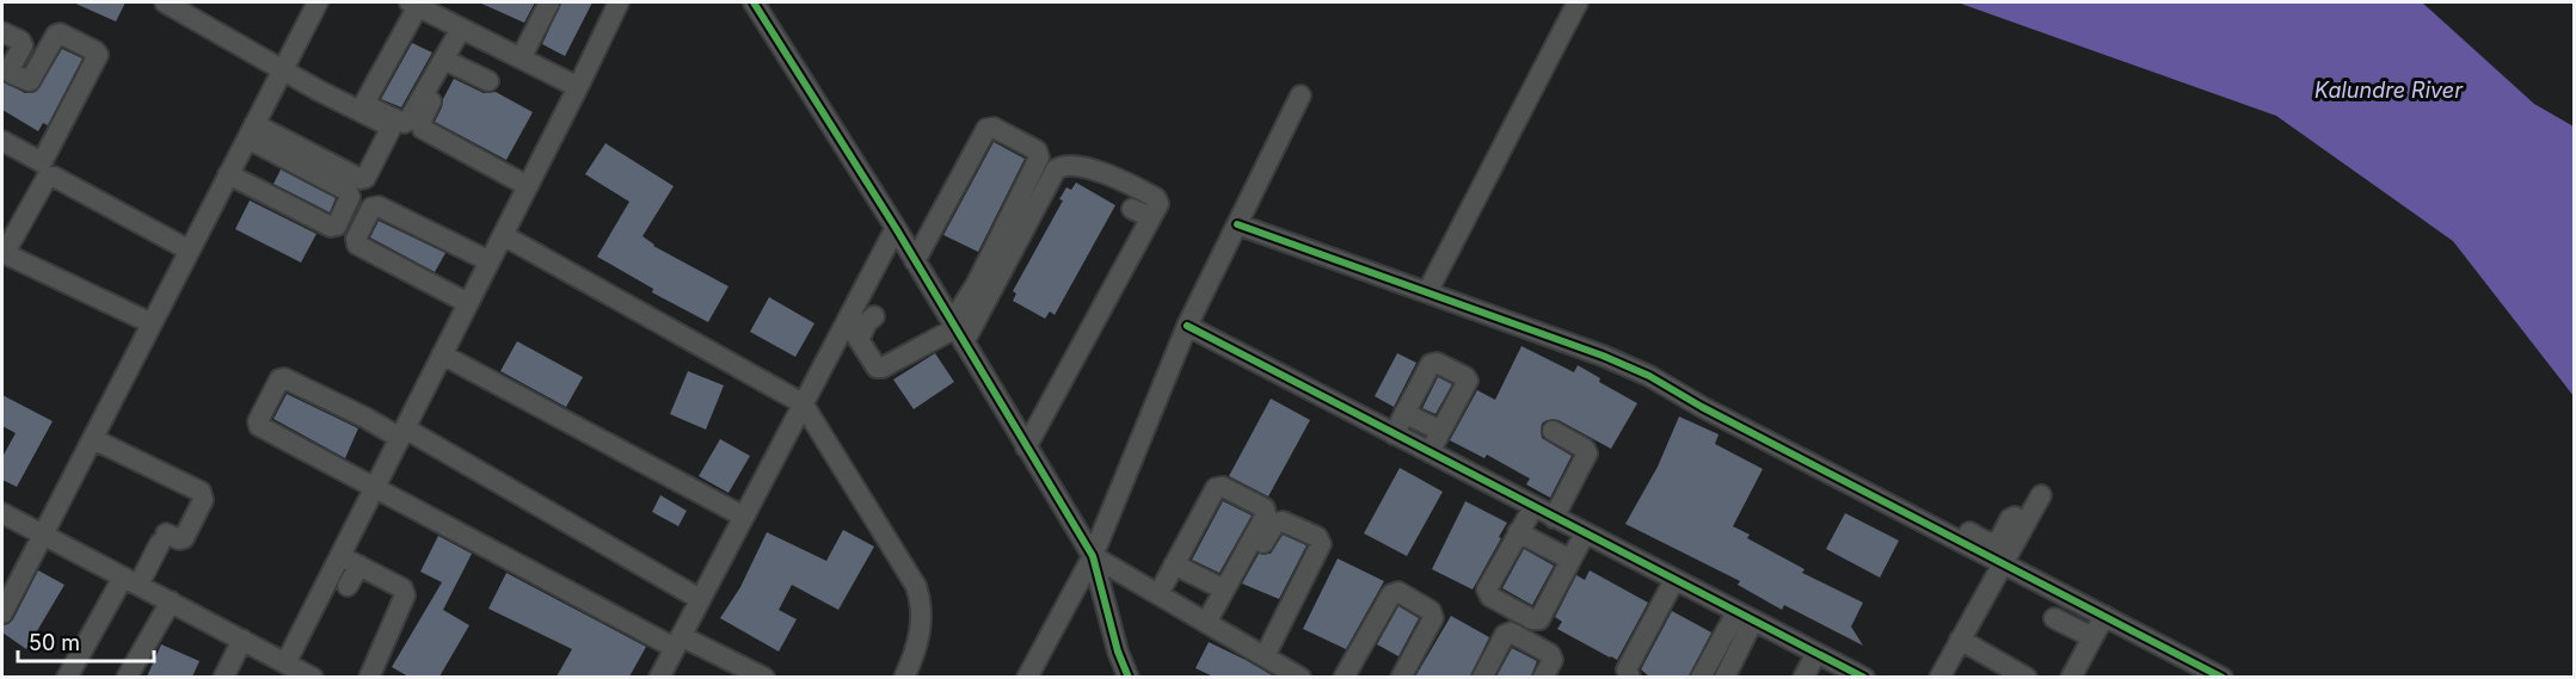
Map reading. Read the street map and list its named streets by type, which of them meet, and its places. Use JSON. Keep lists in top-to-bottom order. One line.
{"water":["Kalundre River"],"scale_bar":"50 m"}
